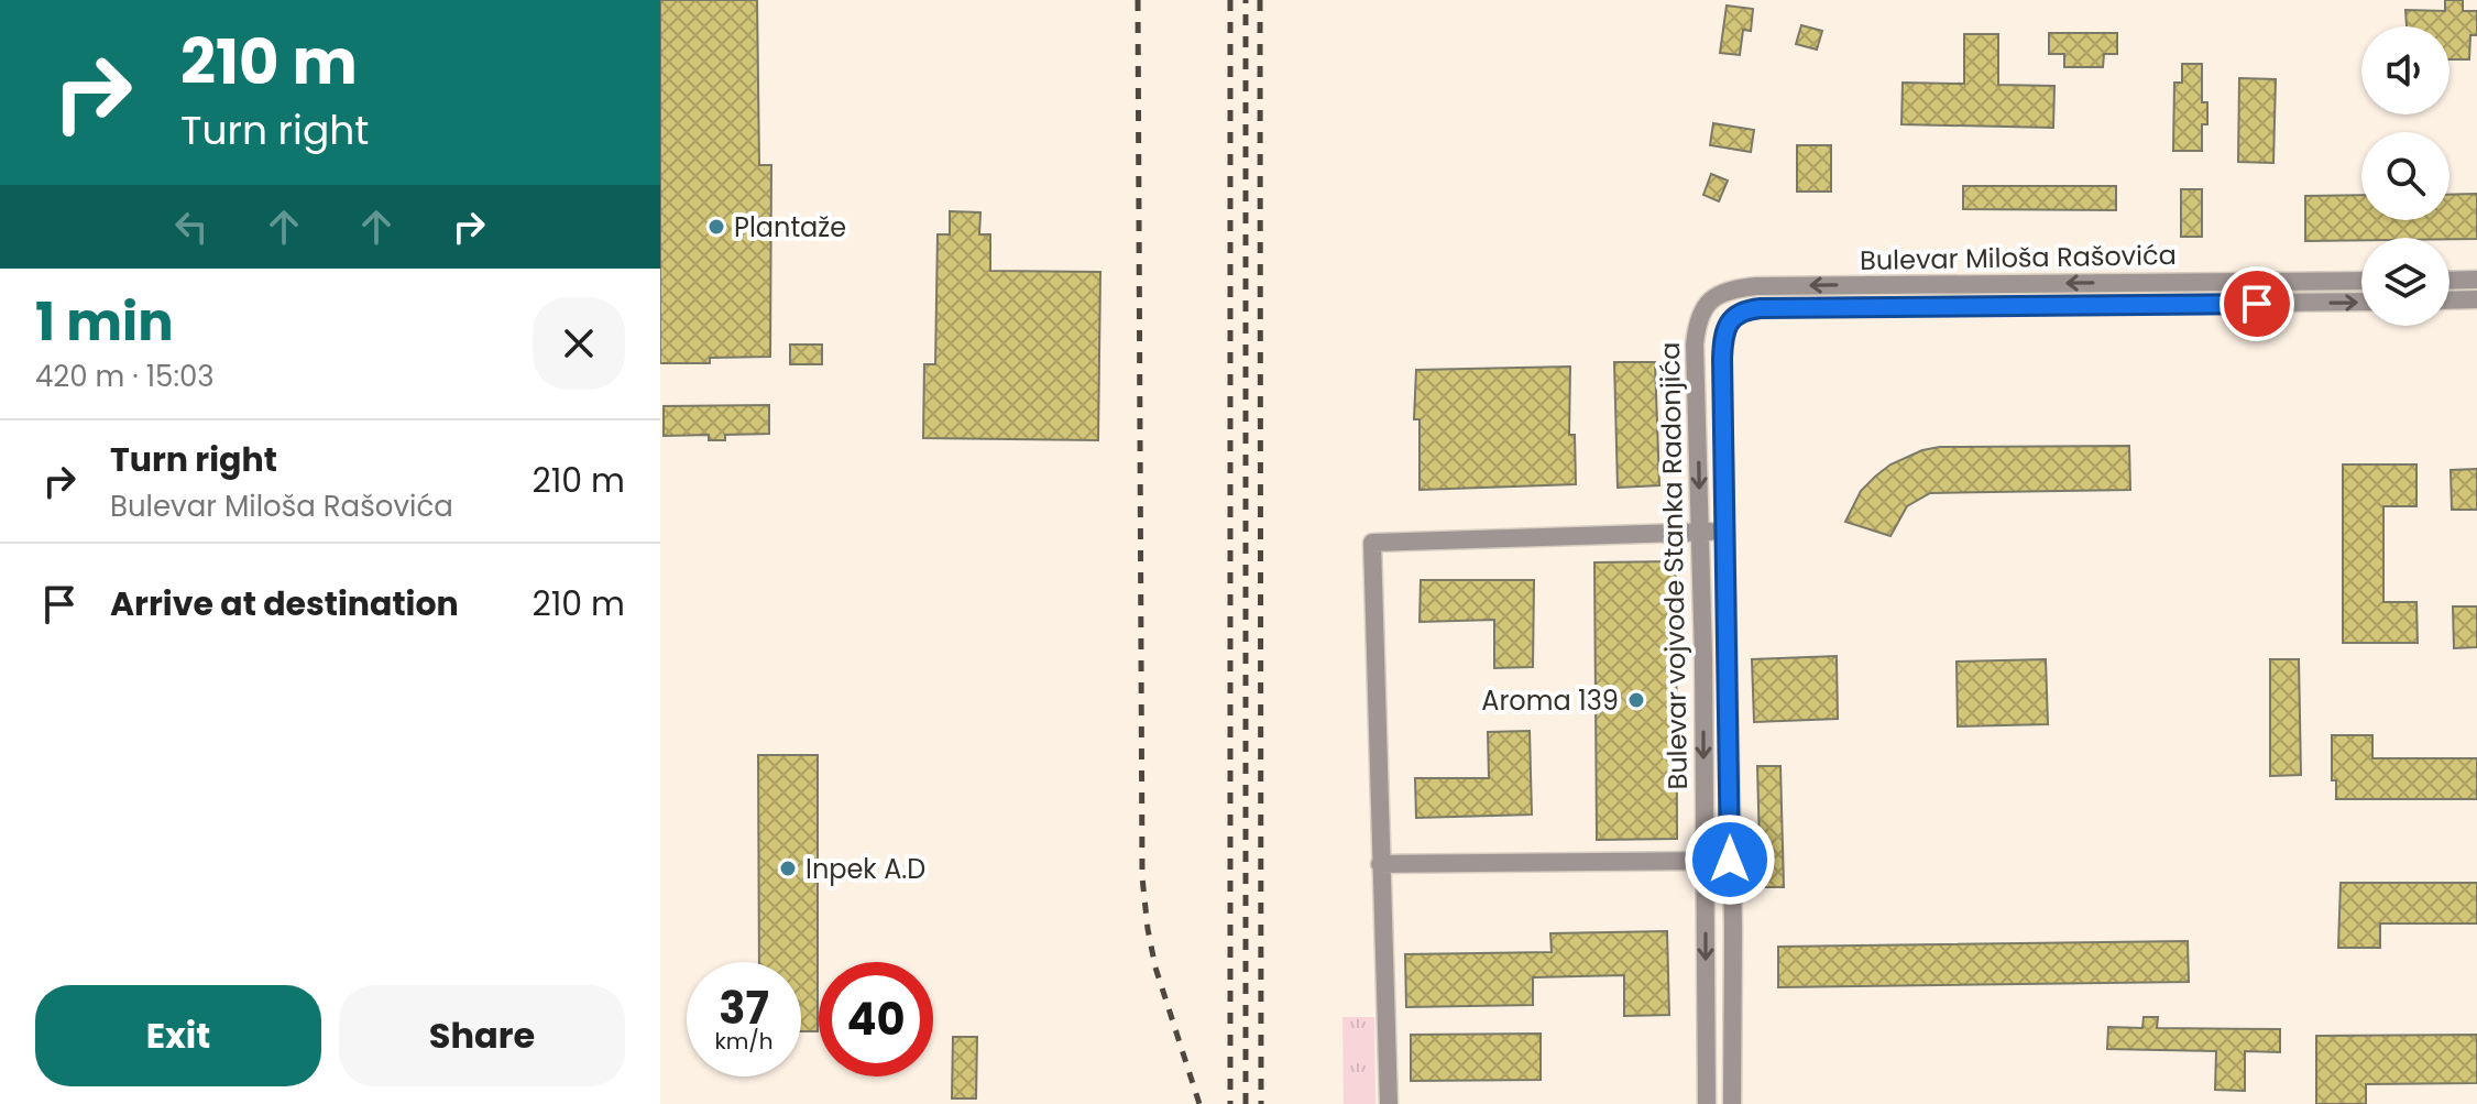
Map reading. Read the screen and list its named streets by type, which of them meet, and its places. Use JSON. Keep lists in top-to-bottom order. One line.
{"streets":{"street":["Bulevar Miloša Rašovića","Bulevar vojvode Stanka Radonjića"]},"crossings":[["Bulevar Miloša Rašovića","Bulevar vojvode Stanka Radonjića"]],"places":["Plantaže","Aroma 139","Inpek A.D"],"page":{"turn":["210 m","Turn right"],"heading":["1 min","420 m · 15:03"],"list":[{"name":"Turn right","note":"Bulevar Miloša Rašovića","value":"210 m"},{"name":"Arrive at destination","value":"210 m"}],"speed":"37 km/h","limit":"40","buttons":["Exit","Share"]}}
